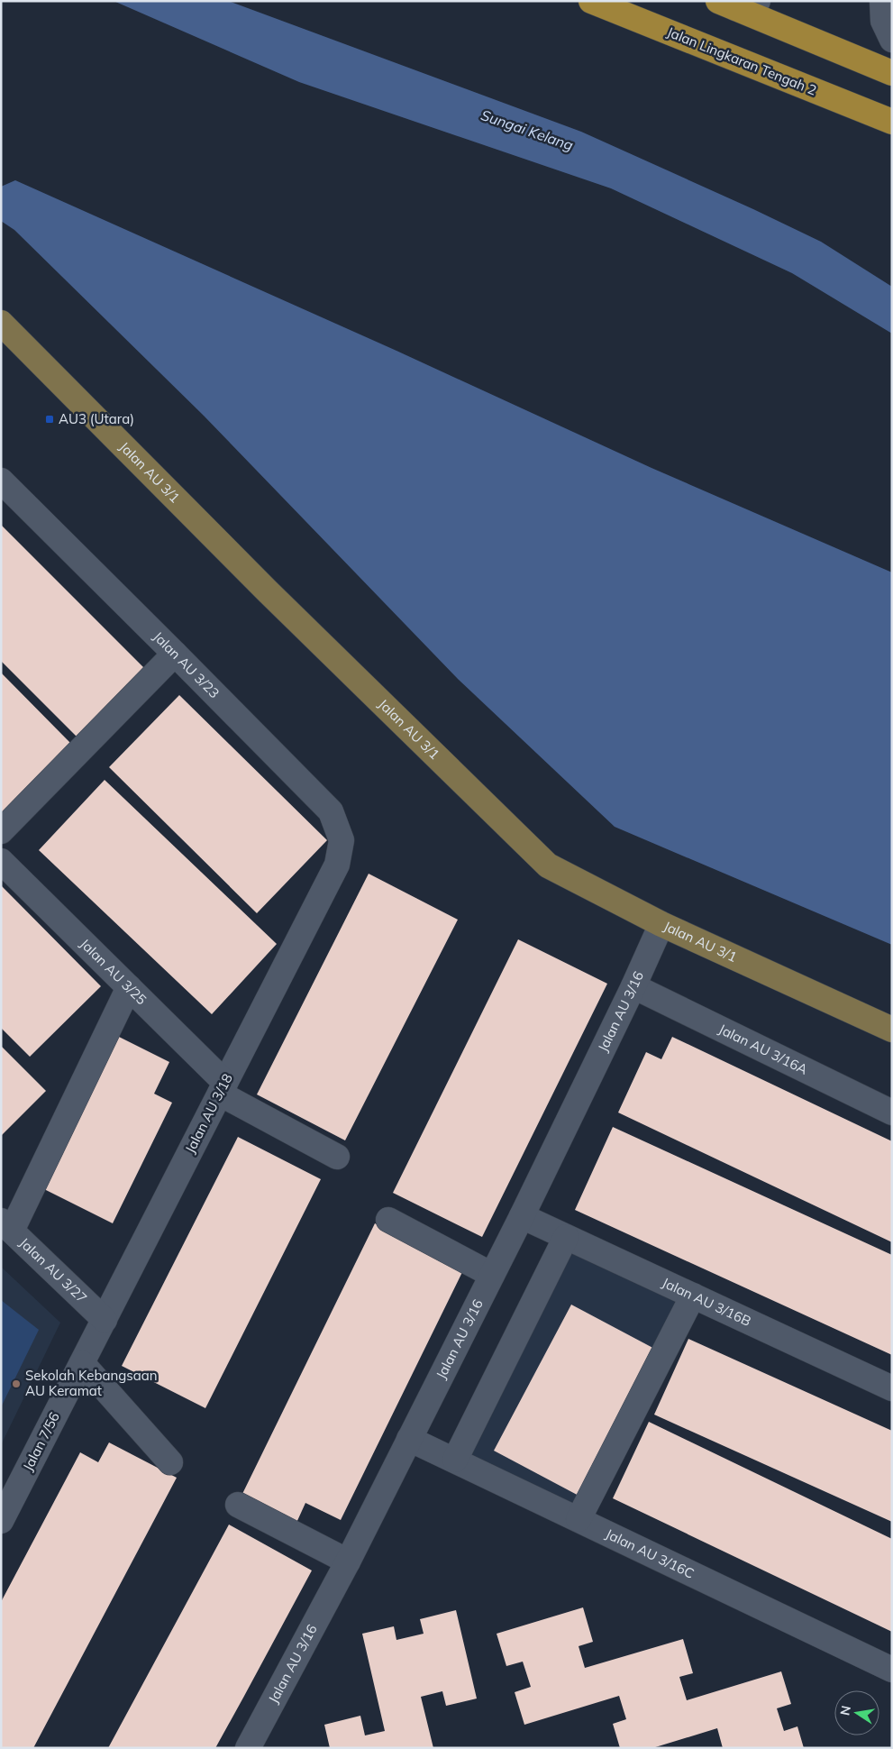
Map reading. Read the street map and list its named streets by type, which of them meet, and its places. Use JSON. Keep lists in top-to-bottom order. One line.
{"streets":{"highway":["Jalan Lingkaran Tengah 2"],"main road":["Jalan AU 3/1"],"street":["Jalan AU 3/23","Jalan AU 3/25","Jalan AU 3/16","Jalan AU 3/16A","Jalan AU 3/18","Jalan AU 3/27","Jalan AU 3/16B","Jalan 7/56","Jalan AU 3/16C"]},"crossings":[["Jalan AU 3/1","Jalan AU 3/16"],["Jalan AU 3/23","Jalan AU 3/18"],["Jalan AU 3/25","Jalan AU 3/18"],["Jalan AU 3/16","Jalan AU 3/16A"],["Jalan AU 3/16","Jalan AU 3/16B"],["Jalan AU 3/16","Jalan AU 3/16C"],["Jalan AU 3/18","Jalan AU 3/27"],["Jalan AU 3/18","Jalan 7/56"]],"water":["Sungai Kelang"],"places":{"transit":["AU3 (Utara)"],"other":["Sekolah Kebangsaan AU Keramat"]},"north":"left"}
